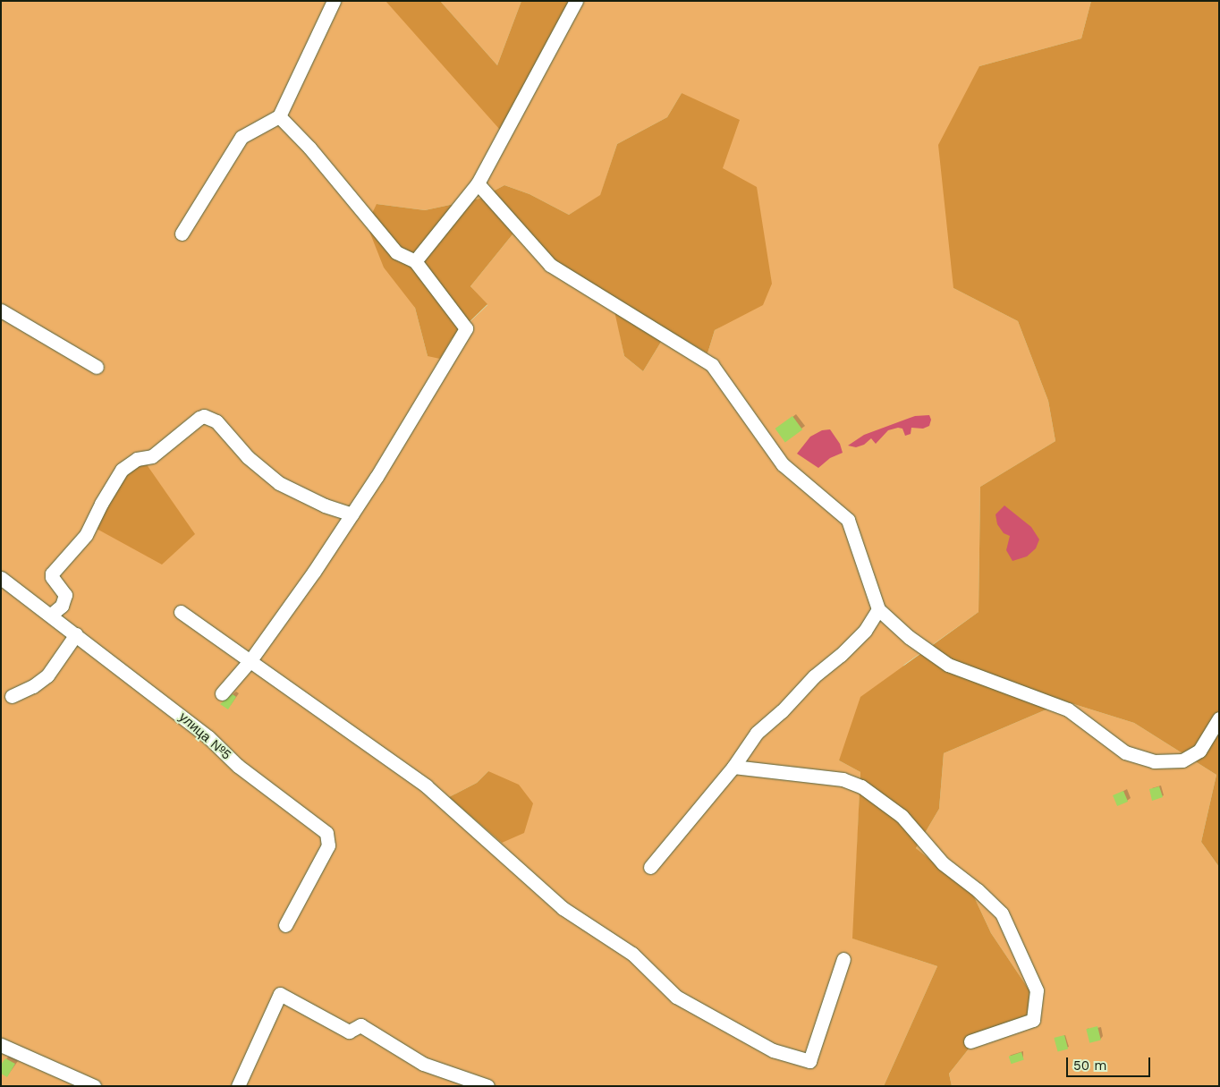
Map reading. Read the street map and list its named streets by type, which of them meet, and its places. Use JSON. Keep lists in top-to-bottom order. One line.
{"streets":{"street":["улица №5"]},"scale_bar":"50 m"}
